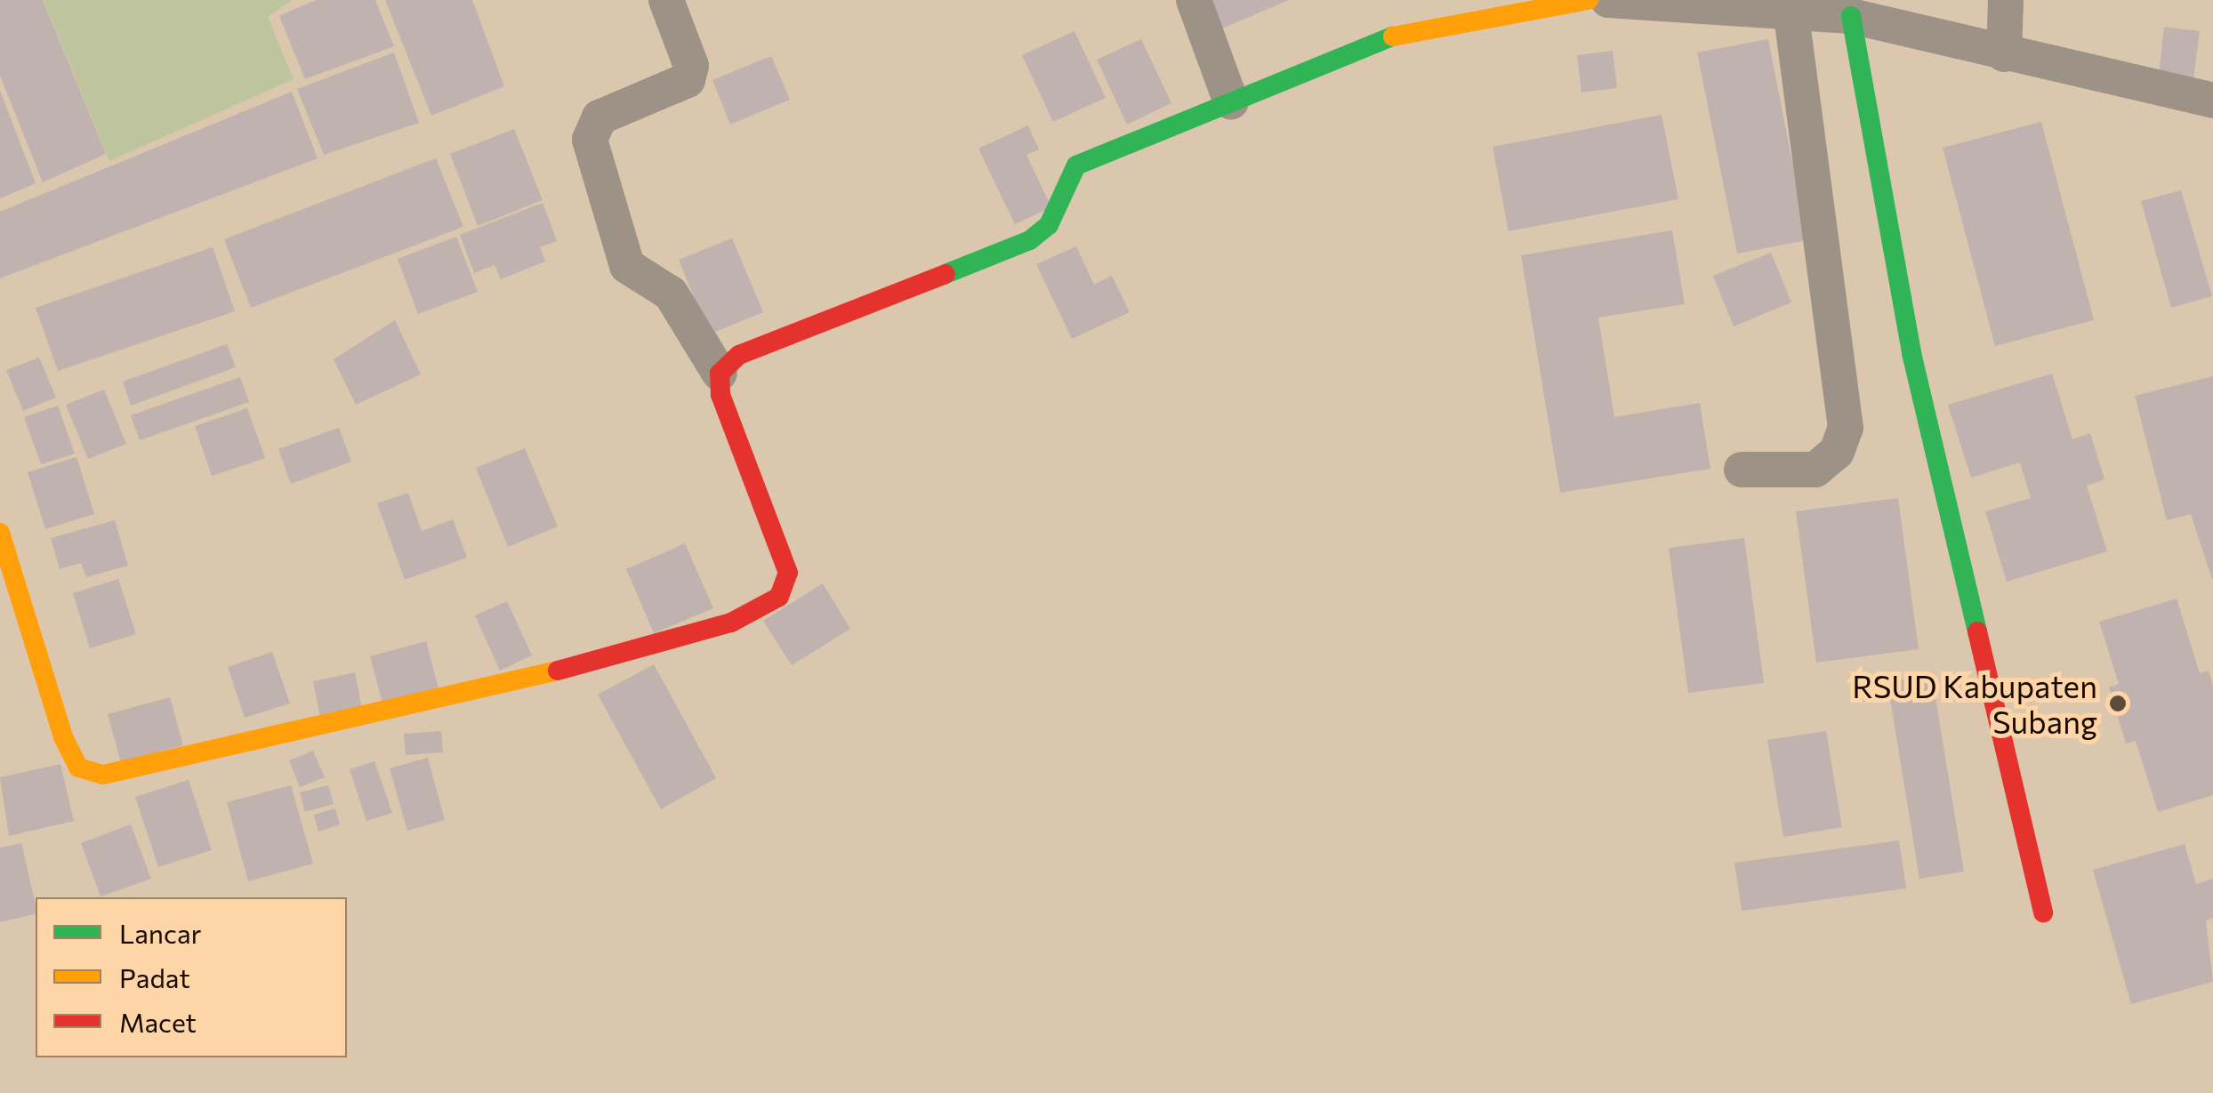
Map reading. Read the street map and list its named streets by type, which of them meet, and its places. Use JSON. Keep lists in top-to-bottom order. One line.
{"places":["RSUD Kabupaten Subang"],"legend":["Lancar","Padat","Macet"]}
